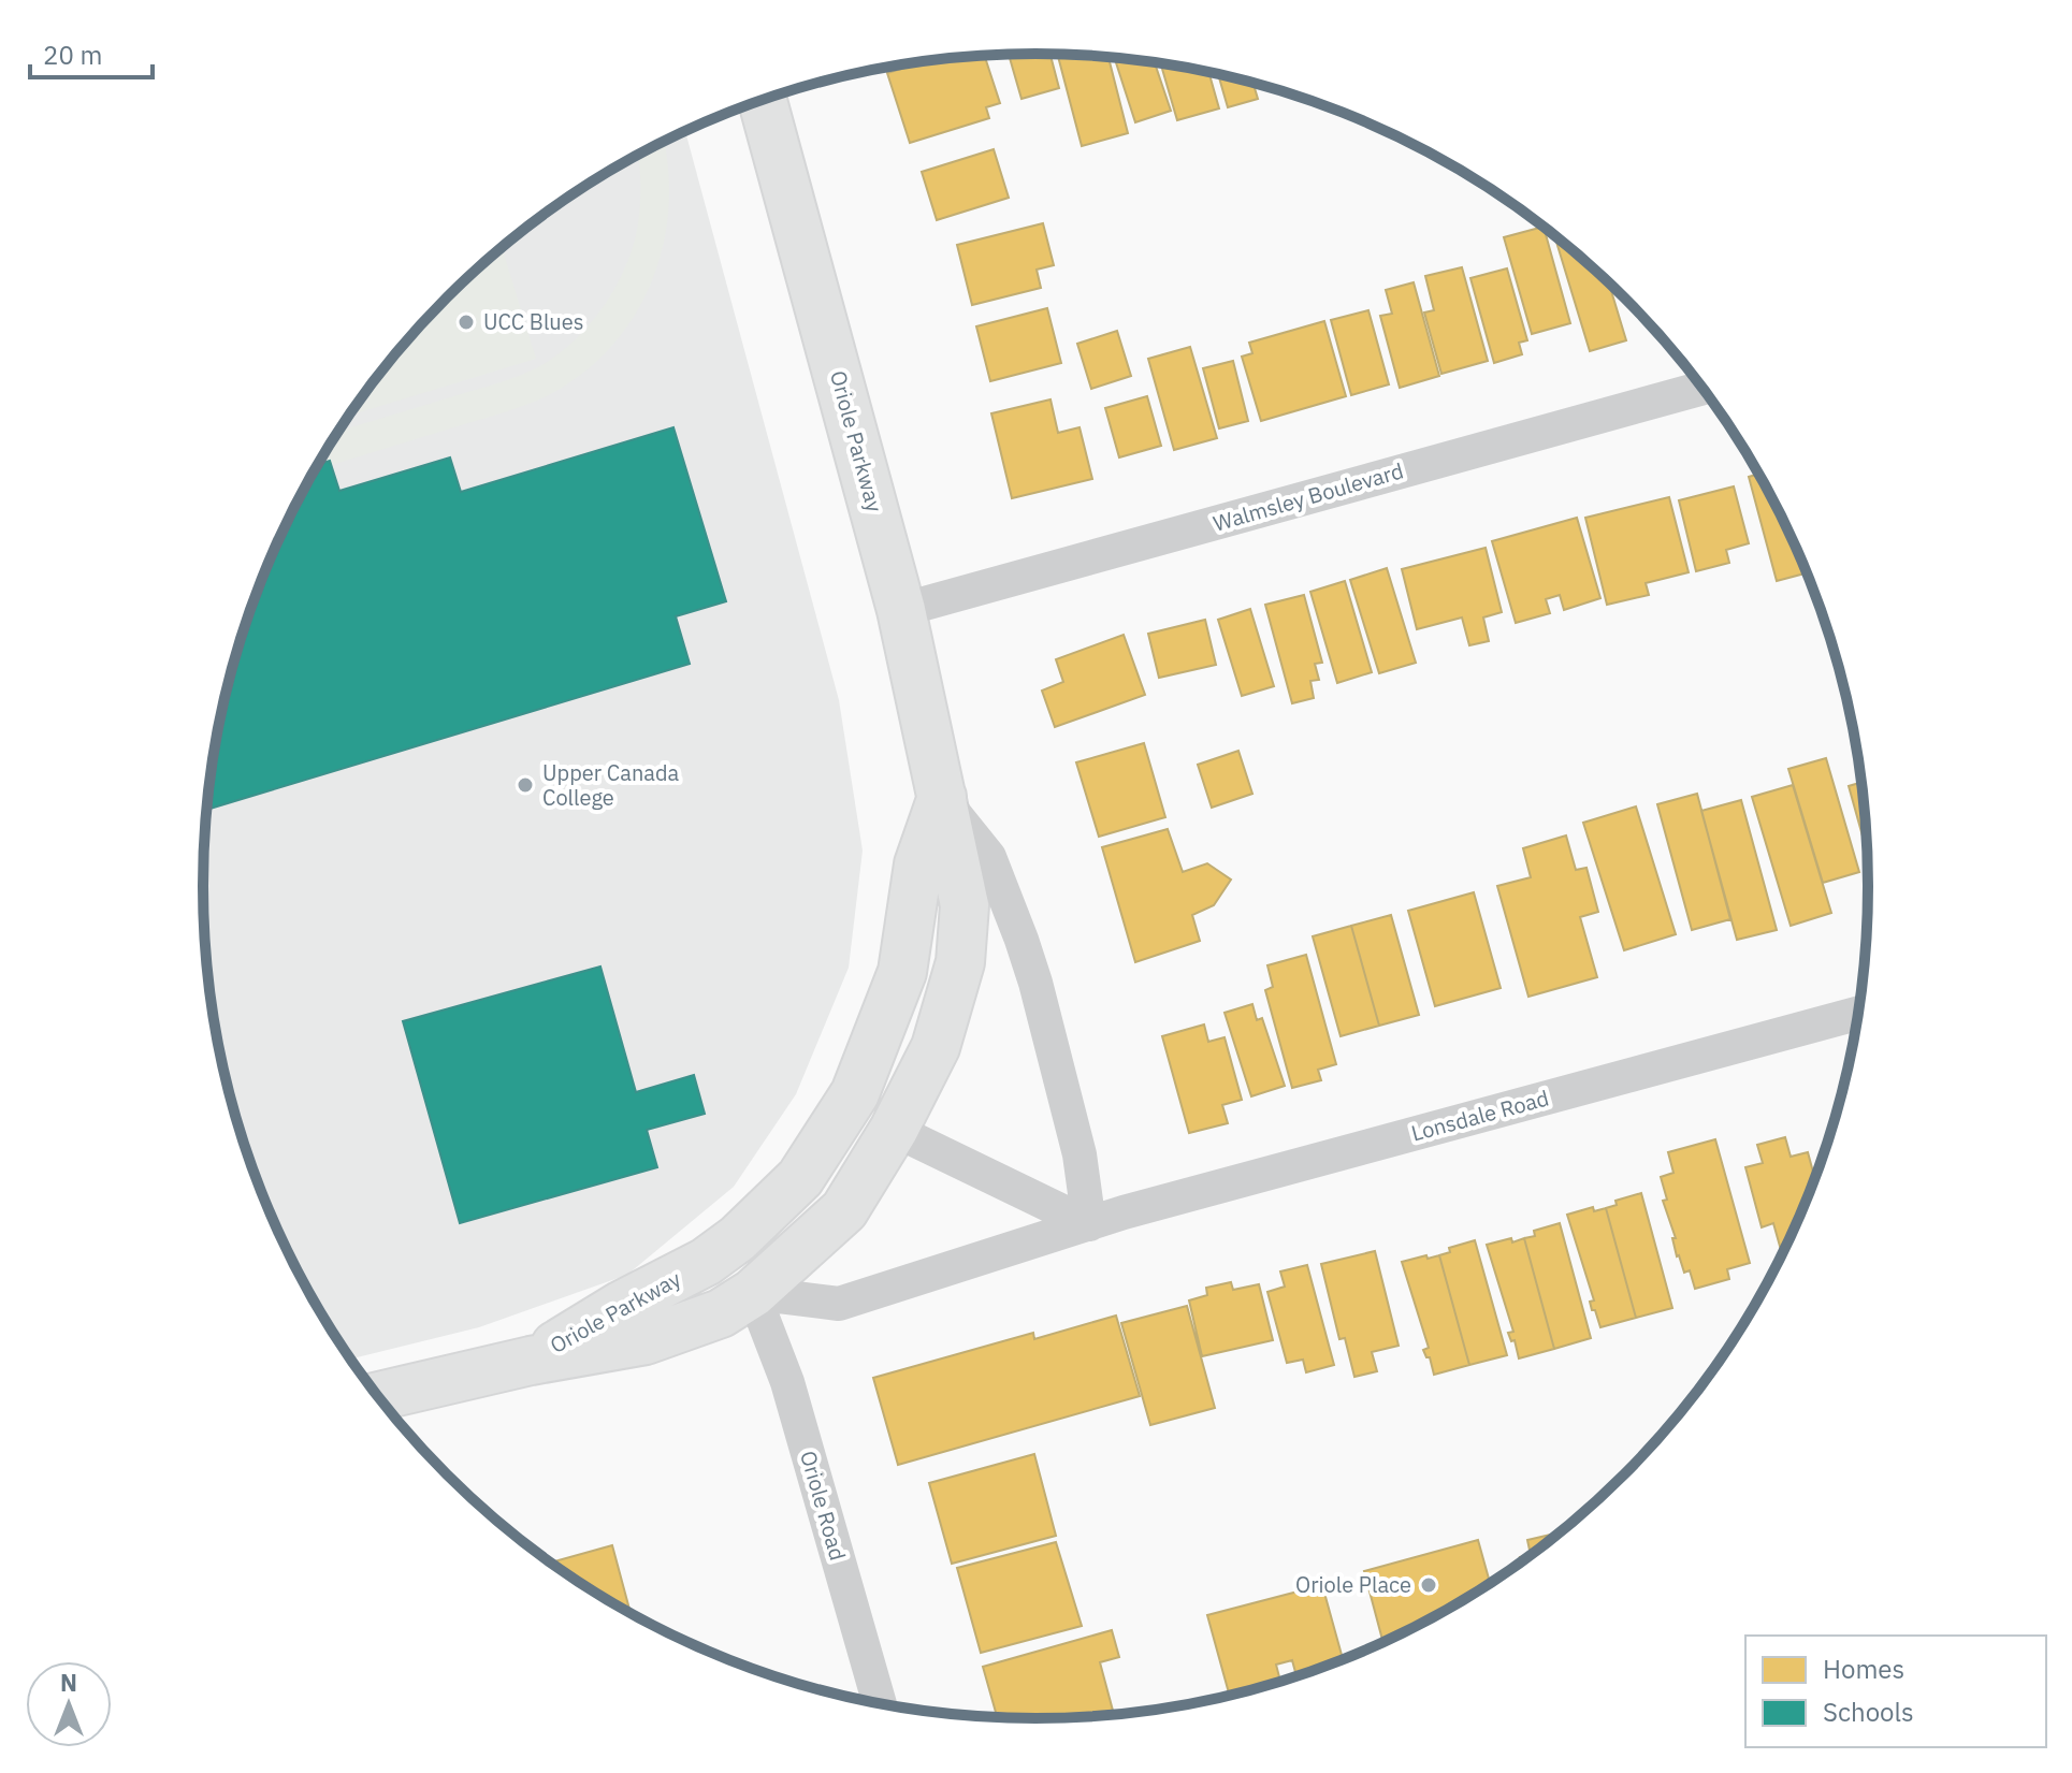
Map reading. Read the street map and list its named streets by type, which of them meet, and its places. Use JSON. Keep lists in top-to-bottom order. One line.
{"streets":{"main road":["Oriole Parkway"],"street":["Walmsley Boulevard","Lonsdale Road","Oriole Road"]},"crossings":[["Oriole Parkway","Walmsley Boulevard"],["Oriole Parkway","Lonsdale Road"],["Oriole Parkway","Oriole Road"],["Lonsdale Road","Oriole Road"]],"places":["UCC Blues","Upper Canada College","Oriole Place"],"legend":["Homes","Schools"],"scale_bar":"20 m","north":"top"}
